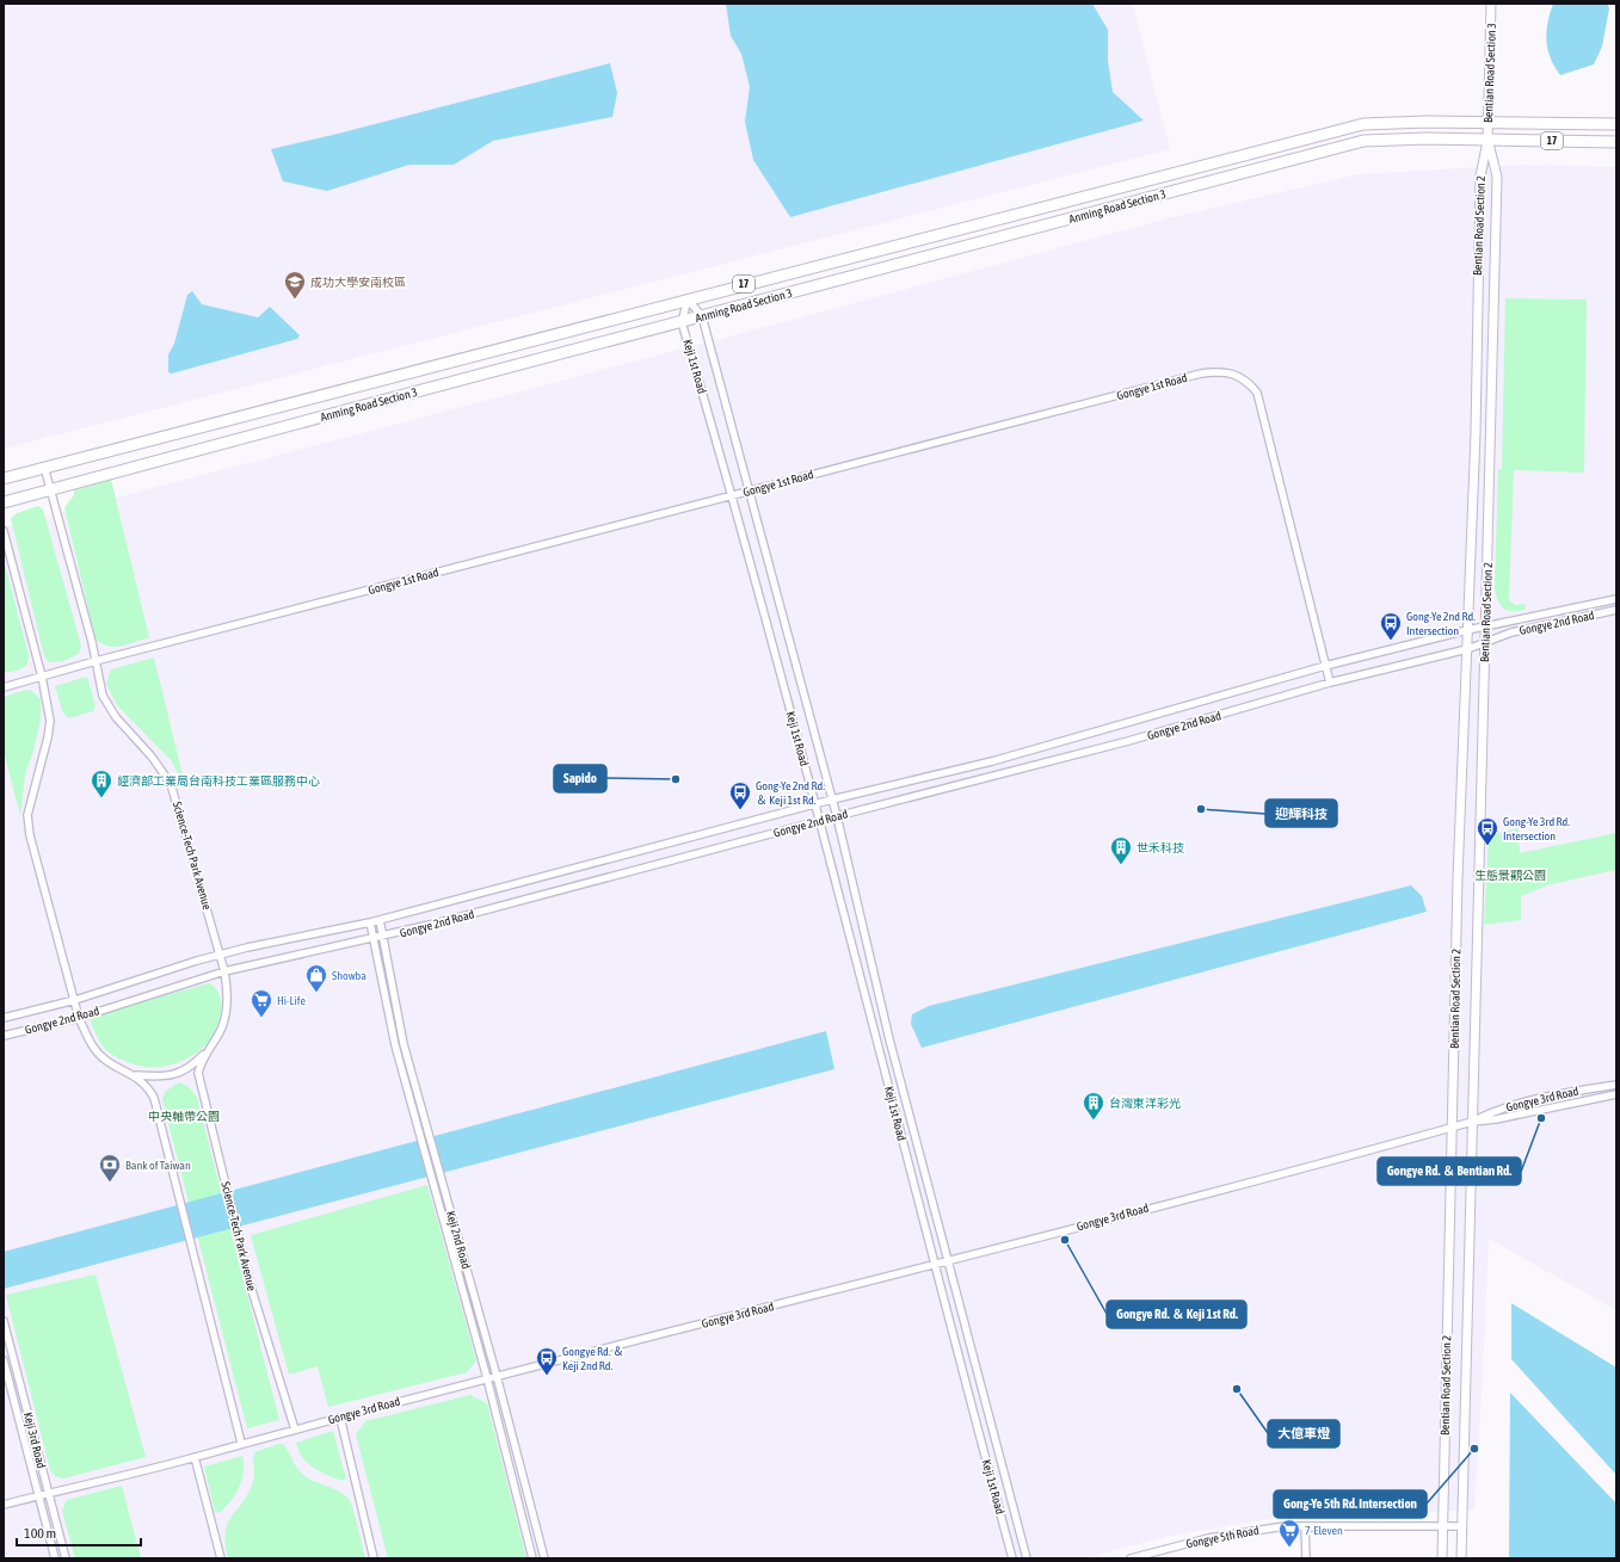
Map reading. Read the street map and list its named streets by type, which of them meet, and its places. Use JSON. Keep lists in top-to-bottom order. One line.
{"streets":{"main road":["17","Anming Road Section 3"],"street":["Bentian Road Section 3","Bentian Road Section 2","Keji 1st Road","Gongye 1st Road","Gongye 2nd Road","Science-Tech Park Avenue","Gongye 3rd Road","Keji 2nd Road","Keji 3rd Road","Gongye 5th Road"]},"crossings":[["Bentian Road Section 3","17"],["Bentian Road Section 3","Anming Road Section 3"],["Bentian Road Section 3","Bentian Road Section 2"],["17","Anming Road Section 3"],["17","Bentian Road Section 2"],["Anming Road Section 3","Bentian Road Section 2"],["Anming Road Section 3","Keji 1st Road"],["Anming Road Section 3","Science-Tech Park Avenue"],["Bentian Road Section 2","Gongye 2nd Road"],["Bentian Road Section 2","Gongye 3rd Road"],["Bentian Road Section 2","Gongye 5th Road"],["Keji 1st Road","Gongye 1st Road"],["Keji 1st Road","Gongye 2nd Road"],["Keji 1st Road","Gongye 3rd Road"],["Gongye 1st Road","Gongye 2nd Road"],["Gongye 1st Road","Science-Tech Park Avenue"],["Gongye 2nd Road","Science-Tech Park Avenue"],["Gongye 2nd Road","Keji 2nd Road"],["Science-Tech Park Avenue","Gongye 3rd Road"],["Gongye 3rd Road","Keji 2nd Road"],["Gongye 3rd Road","Keji 3rd Road"]],"parks":["生態景觀公園","中央軸帶公園"],"places":{"school or university":["成功大學安南校區"],"bus stop":["Gong-Ye 2nd Rd. Intersection","Gong-Ye 2nd Rd. ＆ Keji 1st Rd.","Gong-Ye 3rd Rd. Intersection","Gongye Rd. ＆ Keji 2nd Rd."],"other":["Sapido","迎輝科技","Gongye Rd. ＆ Bentian Rd.","Gongye Rd. ＆ Keji 1st Rd.","大億車燈","Gong-Ye 5th Rd. Intersection"],"building":["經濟部工業局台南科技工業區服務中心","世禾科技","台灣東洋彩光"],"shop":["Showba"],"supermarket":["Hi-Life","7-Eleven"],"bank":["Bank of Taiwan"]},"scale_bar":"100 m"}
